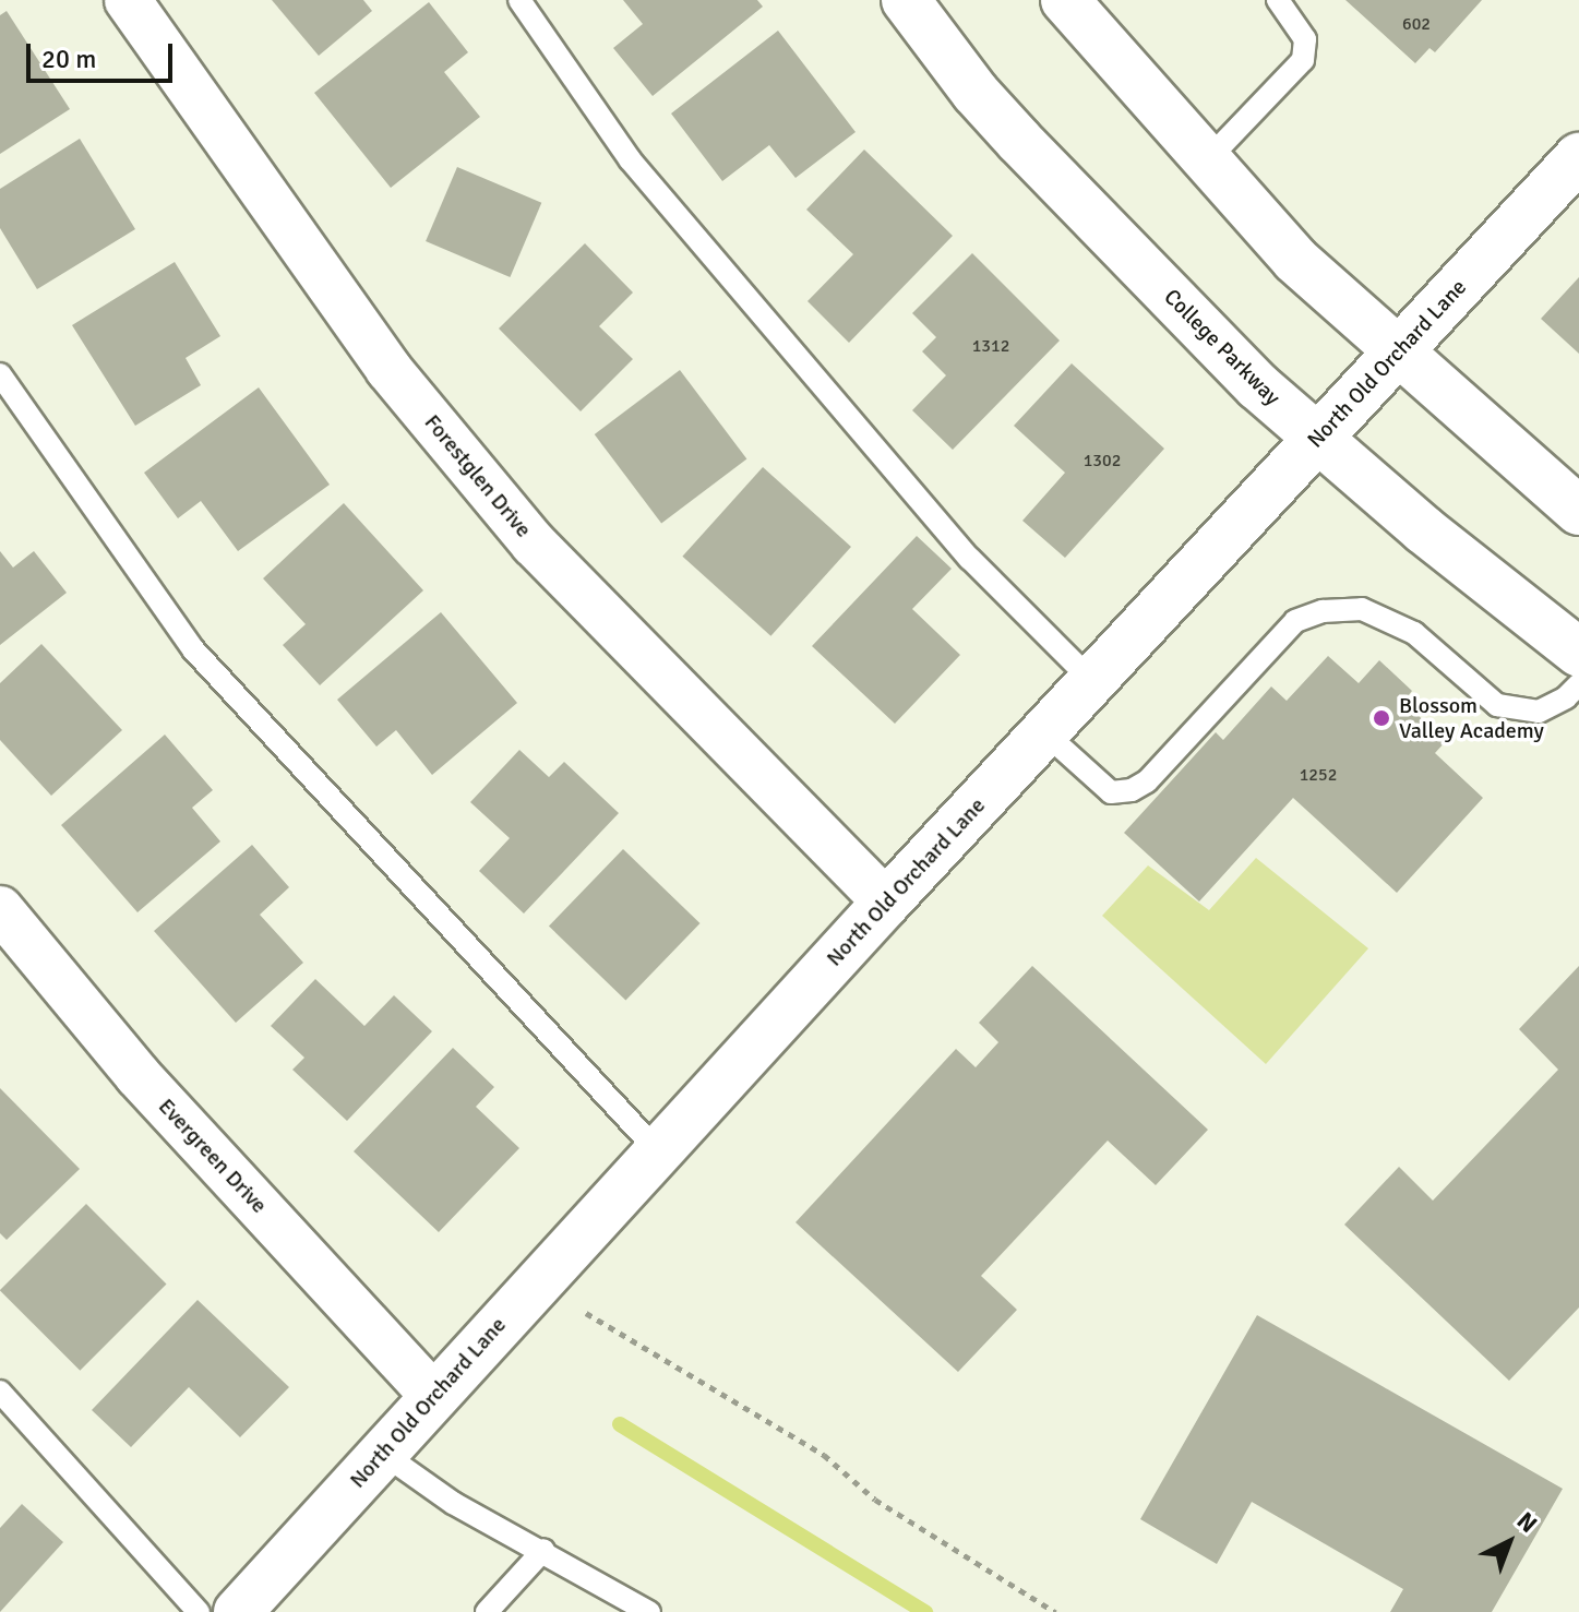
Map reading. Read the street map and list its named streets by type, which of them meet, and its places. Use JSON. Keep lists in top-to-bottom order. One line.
{"streets":{"street":["College Parkway","North Old Orchard Lane","Forestglen Drive","Evergreen Drive"]},"crossings":[["College Parkway","North Old Orchard Lane"],["North Old Orchard Lane","Forestglen Drive"],["North Old Orchard Lane","Evergreen Drive"]],"places":["Blossom Valley Academy"],"house_numbers":["602","1312","1302","1252"],"scale_bar":"20 m","north":"top right"}
